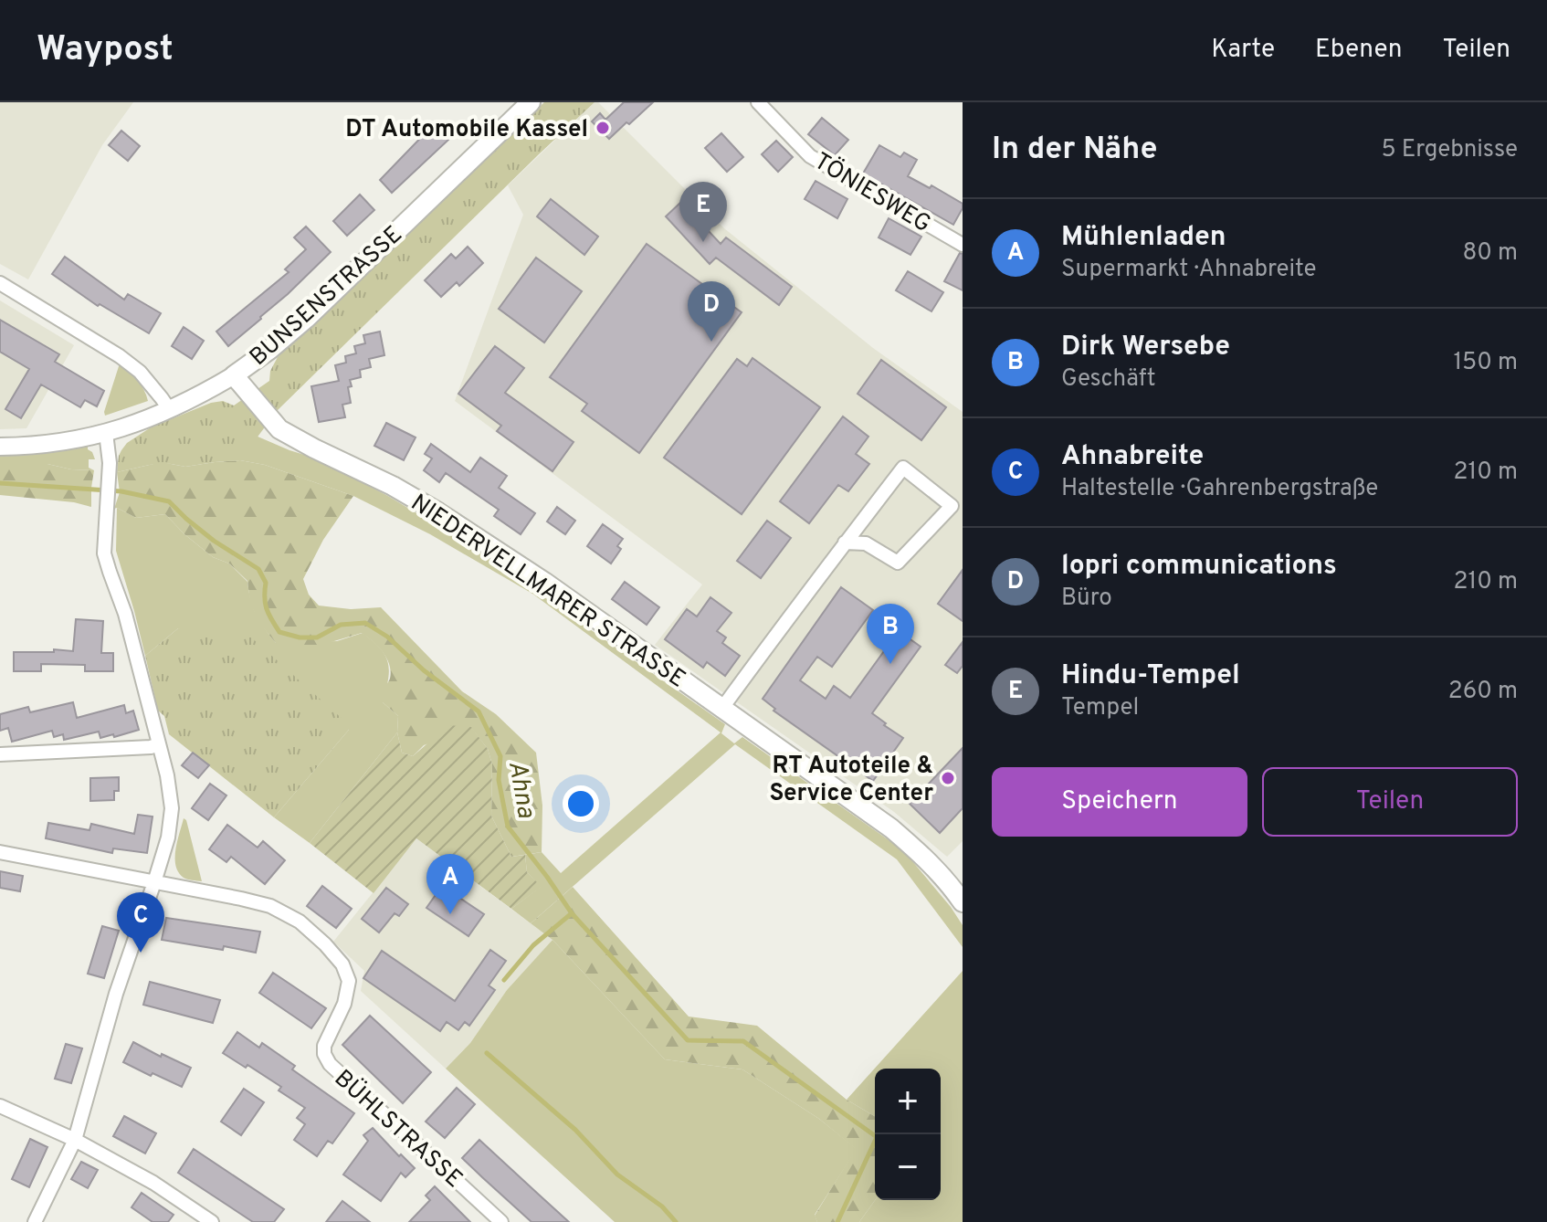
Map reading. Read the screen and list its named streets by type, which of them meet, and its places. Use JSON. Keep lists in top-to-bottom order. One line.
{"streets":{"main road":["BUNSENSTRASSE","NIEDERVELLMARER STRASSE"],"street":["TÖNIESWEG","BÜHLSTRASSE"]},"crossings":[["BUNSENSTRASSE","NIEDERVELLMARER STRASSE"]],"water":["Ahna"],"places":["DT Automobile Kassel","RT Autoteile & Service Center"],"page":{"header":"Waypost","nav":["Karte","Ebenen","Teilen"],"heading":["In der Nähe","5 Ergebnisse"],"pins":["E","D","B","A","C"],"list":[{"mark":"A","name":"Mühlenladen","note":"Supermarkt · Ahnabreite","value":"80 m"},{"mark":"B","name":"Dirk Wersebe","note":"Geschäft","value":"150 m"},{"mark":"C","name":"Ahnabreite","note":"Haltestelle · Gahrenbergstraße","value":"210 m"},{"mark":"D","name":"lopri communications","note":"Büro","value":"210 m"},{"mark":"E","name":"Hindu-Tempel","note":"Tempel","value":"260 m"}],"buttons":["Speichern","Teilen"],"map_buttons":["+","−"]}}
